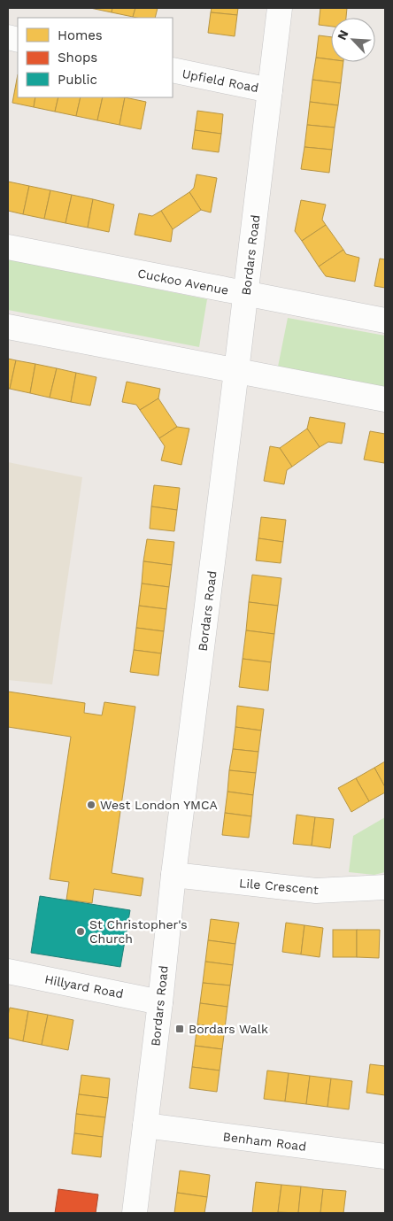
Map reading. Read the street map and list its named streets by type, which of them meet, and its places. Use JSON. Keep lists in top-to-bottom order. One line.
{"streets":{"street":["Upfield Road","Bordars Road","Cuckoo Avenue","Lile Crescent","Hillyard Road","Benham Road"]},"crossings":[["Upfield Road","Bordars Road"],["Bordars Road","Cuckoo Avenue"],["Bordars Road","Lile Crescent"],["Bordars Road","Hillyard Road"],["Bordars Road","Benham Road"]],"places":{"other":["West London YMCA","St Christopher's Church"],"transit":["Bordars Walk"]},"legend":["Homes","Shops","Public"],"north":"top left"}
